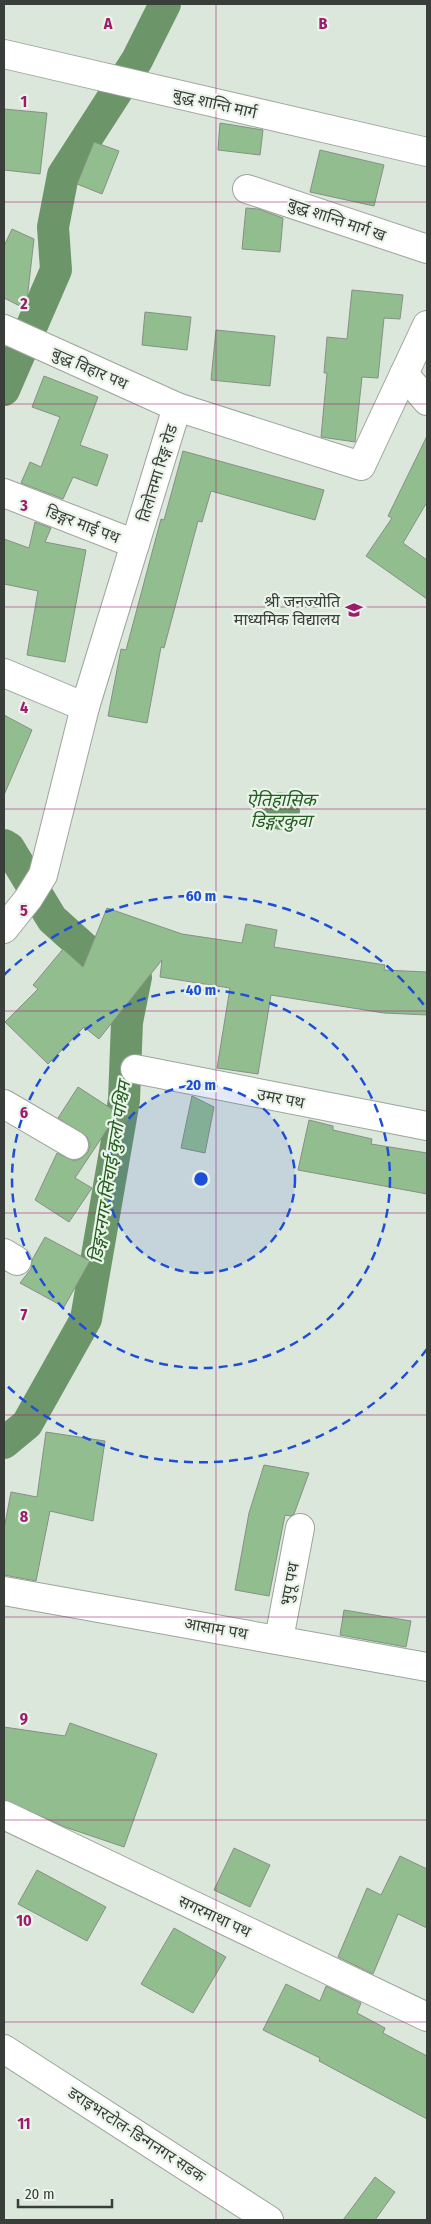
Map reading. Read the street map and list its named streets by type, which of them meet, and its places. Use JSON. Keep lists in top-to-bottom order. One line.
{"streets":{"street":["बुद्ध शान्ति मार्ग","बुद्ध शान्ति मार्ग ख","बुद्ध विहार पथ","तिलोत्तमा रिङ्ग रोड","डिङ्गर माई पथ","उमर पथ","भुपू पथ","आसाम पथ","सगरमाथा पथ","डराइभरटोल-डिन्गनगर सडक"]},"crossings":[["बुद्ध विहार पथ","तिलोत्तमा रिङ्ग रोड"],["तिलोत्तमा रिङ्ग रोड","डिङ्गर माई पथ"],["भुपू पथ","आसाम पथ"]],"water":["ऐतिहासिक डिङ्गरकुवा","डिङ्गरनगर सिंचाई कुलो पश्चिम"],"places":{"school or university":["श्री जनज्योति माध्यमिक विद्यालय"]},"scale_bar":"20 m","grid":{"columns":["A","B"],"rows":["1","2","3","4","5","6","7","8","9","10","11"]},"rings":["60 m","40 m","20 m"]}
